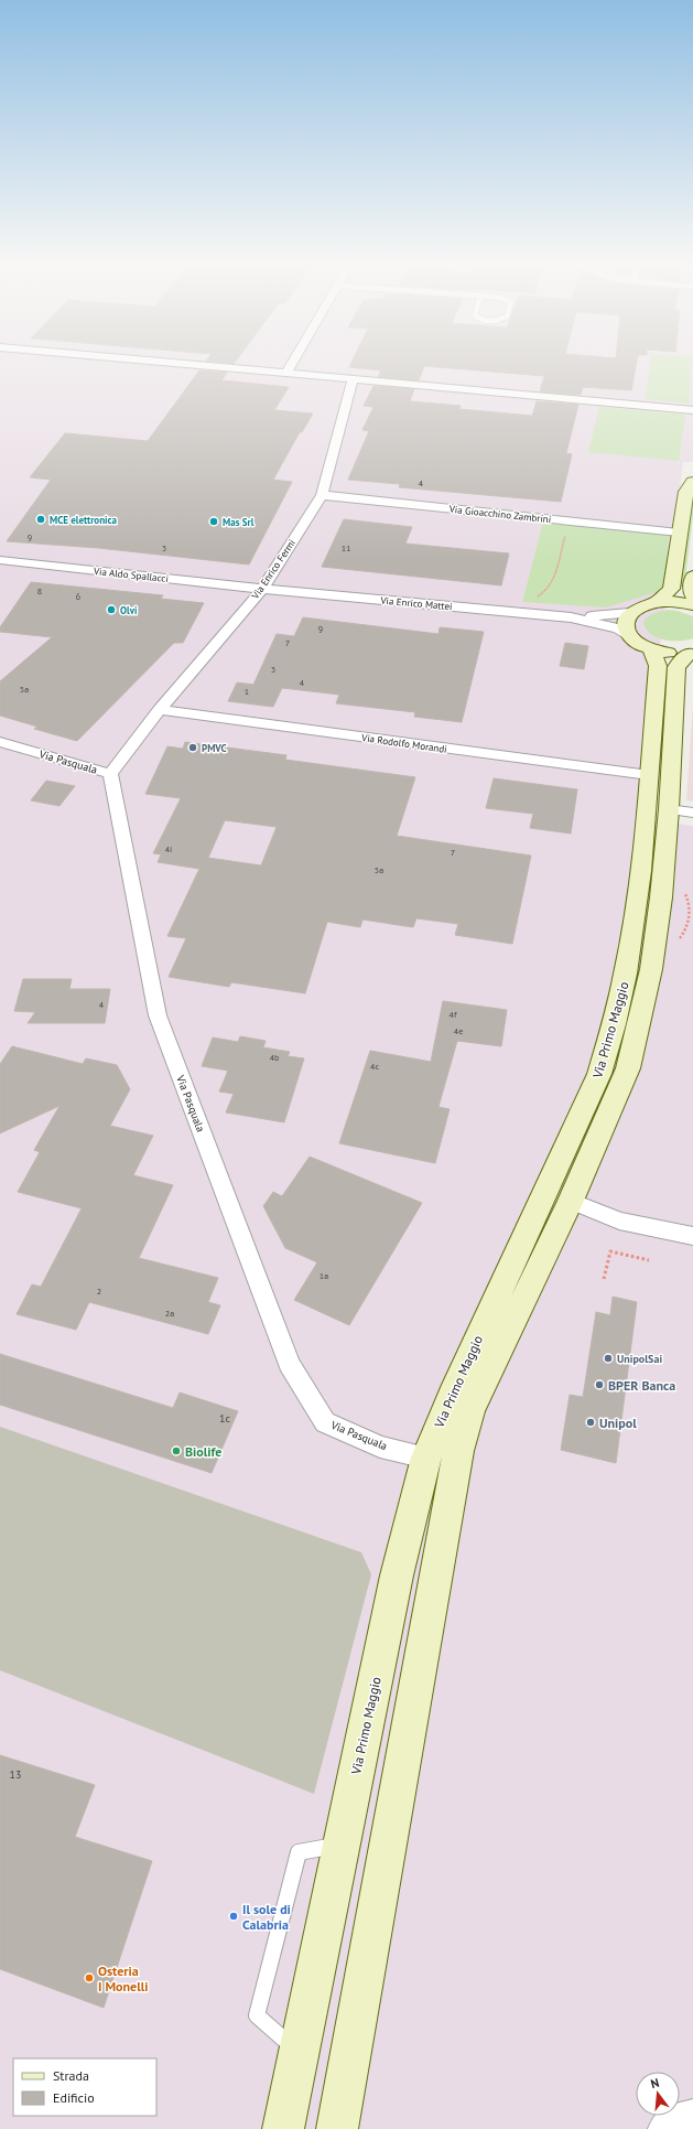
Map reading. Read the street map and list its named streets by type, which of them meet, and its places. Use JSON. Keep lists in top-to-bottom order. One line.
{"streets":{"street":["Via Gioacchino Zambrini","Via Enrico Fermi","Via Aldo Spallacci","Via Enrico Mattei","Via Rodolfo Morandi","Via Pasquala","Via Primo Maggio"]},"crossings":[["Via Gioacchino Zambrini","Via Enrico Fermi"],["Via Enrico Fermi","Via Aldo Spallacci"],["Via Enrico Fermi","Via Enrico Mattei"],["Via Enrico Fermi","Via Rodolfo Morandi"],["Via Enrico Fermi","Via Pasquala"],["Via Aldo Spallacci","Via Enrico Mattei"],["Via Enrico Mattei","Via Primo Maggio"],["Via Rodolfo Morandi","Via Primo Maggio"],["Via Pasquala","Via Primo Maggio"]],"places":["MCE elettronica","Mas Srl","Olvi","PMVC","UnipolSai","BPER Banca","Unipol","Biolife","Il sole di Calabria","Osteria I Monelli"],"house_numbers":["4","9","3","11","8","6","9","7","3","4","5a","1","4i","7","5a","4","4f","4e","4b","4c","1a","2","2a","1c","13"],"legend":["Strada","Edificio"],"north":"top"}
